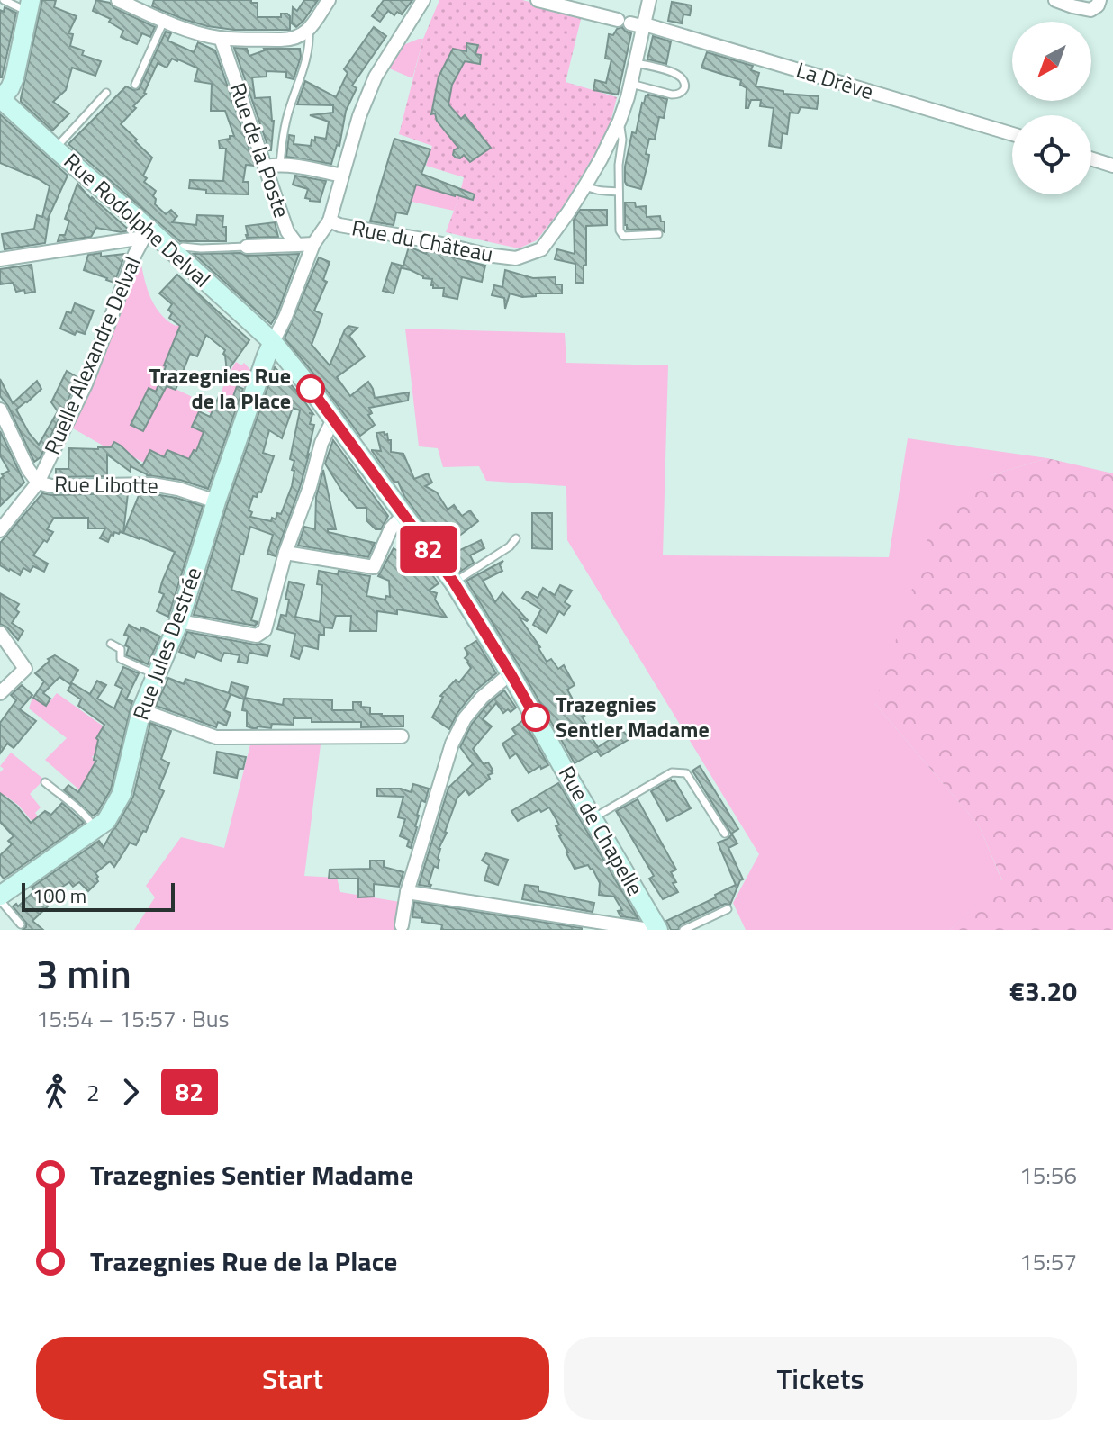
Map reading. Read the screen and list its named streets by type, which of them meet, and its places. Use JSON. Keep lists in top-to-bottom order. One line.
{"streets":{"main road":["Rue Rodolphe Delval","Rue Jules Destrée","Rue de Chapelle"],"street":["La Drève","Rue de la Poste","Rue du Château","Ruelle Alexandre Delval","Rue Libotte"]},"crossings":[["La Drève","Rue du Château"],["Rue Rodolphe Delval","Ruelle Alexandre Delval"],["Rue Rodolphe Delval","Rue Jules Destrée"],["Rue Rodolphe Delval","Rue de Chapelle"],["Ruelle Alexandre Delval","Rue Libotte"],["Rue Libotte","Rue Jules Destrée"],["Rue Jules Destrée","Rue de Chapelle"]],"places":["Trazegnies Rue de la Place","Trazegnies Sentier Madame"],"lines":["bus line 82"],"scale_bar":"100 m","north":"bottom left","page":{"on_map":"82","scale":"100 m","heading":["3 min","15:54 – 15:57 · Bus","€3.20"],"legs":["2","82"],"list":[{"name":"Trazegnies Sentier Madame","value":"15:56"},{"name":"Trazegnies Rue de la Place","value":"15:57"}],"buttons":["Start","Tickets"]}}
